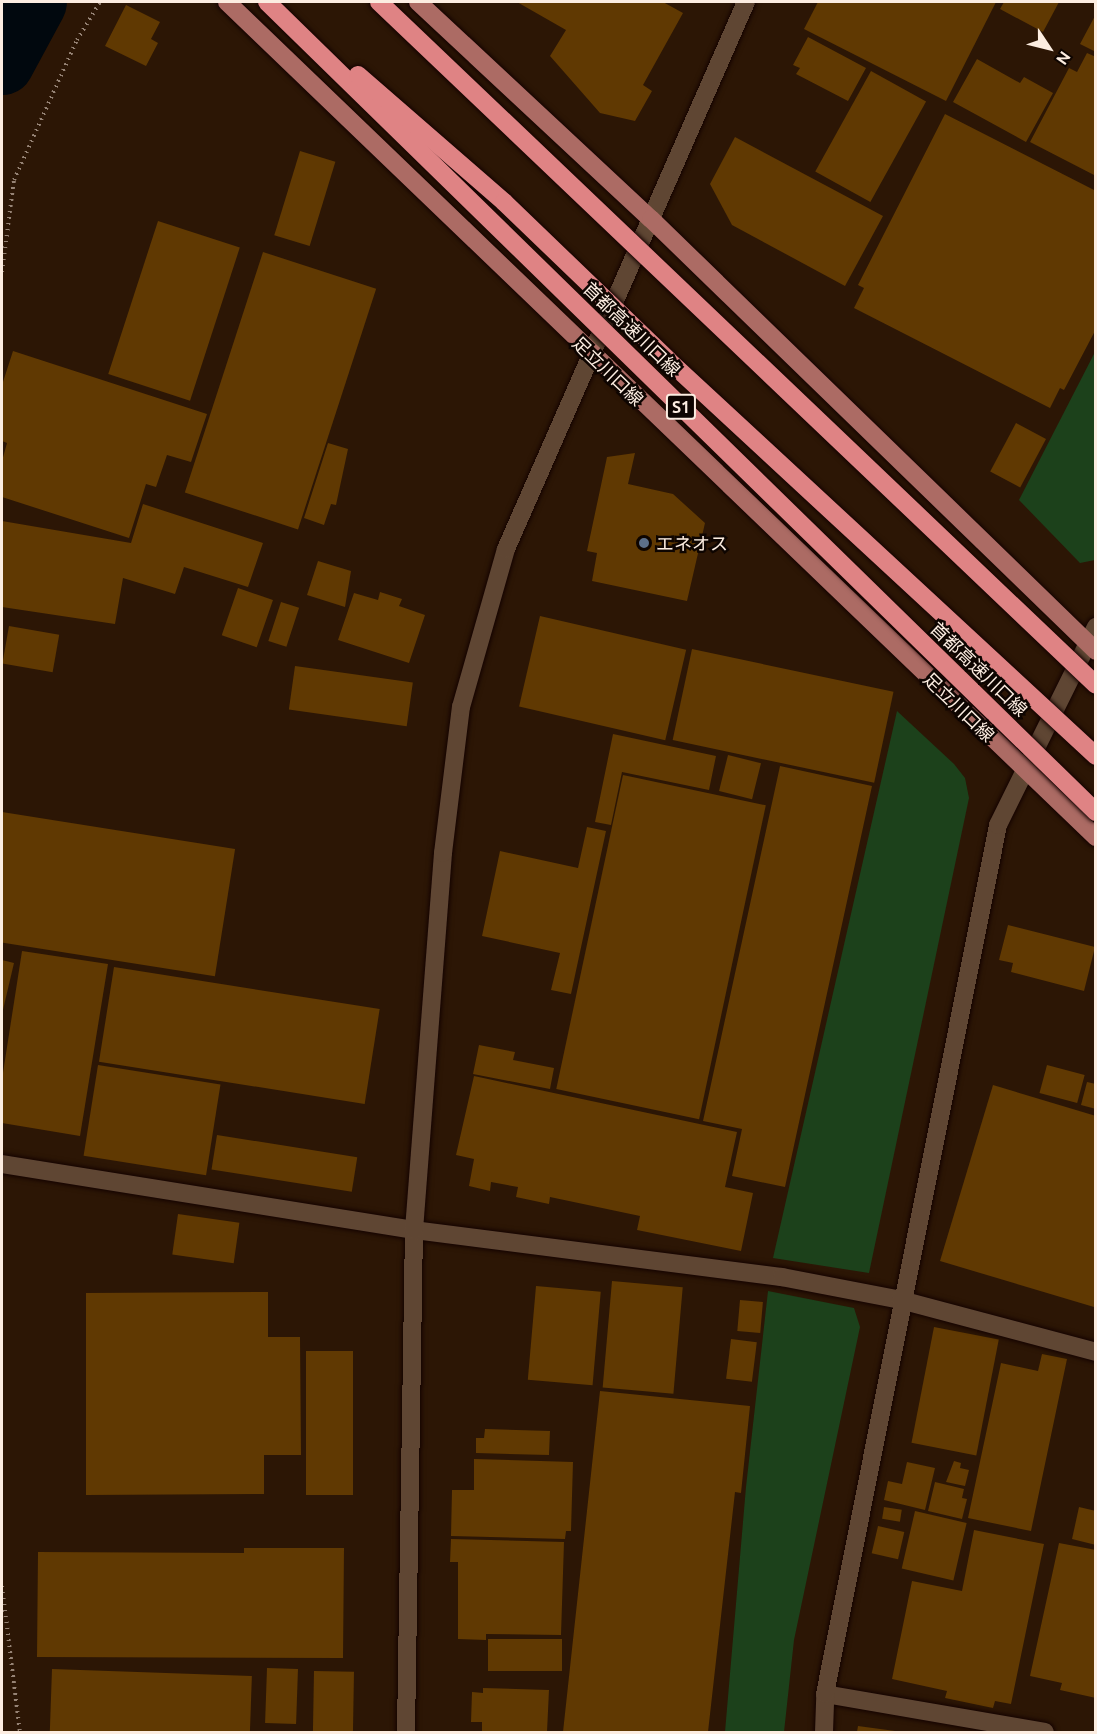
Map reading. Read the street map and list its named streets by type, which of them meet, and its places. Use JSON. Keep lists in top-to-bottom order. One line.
{"streets":{"highway":["首都高速川口線","S1"],"main road":["足立川口線"]},"places":["エネオス"],"north":"bottom right"}
